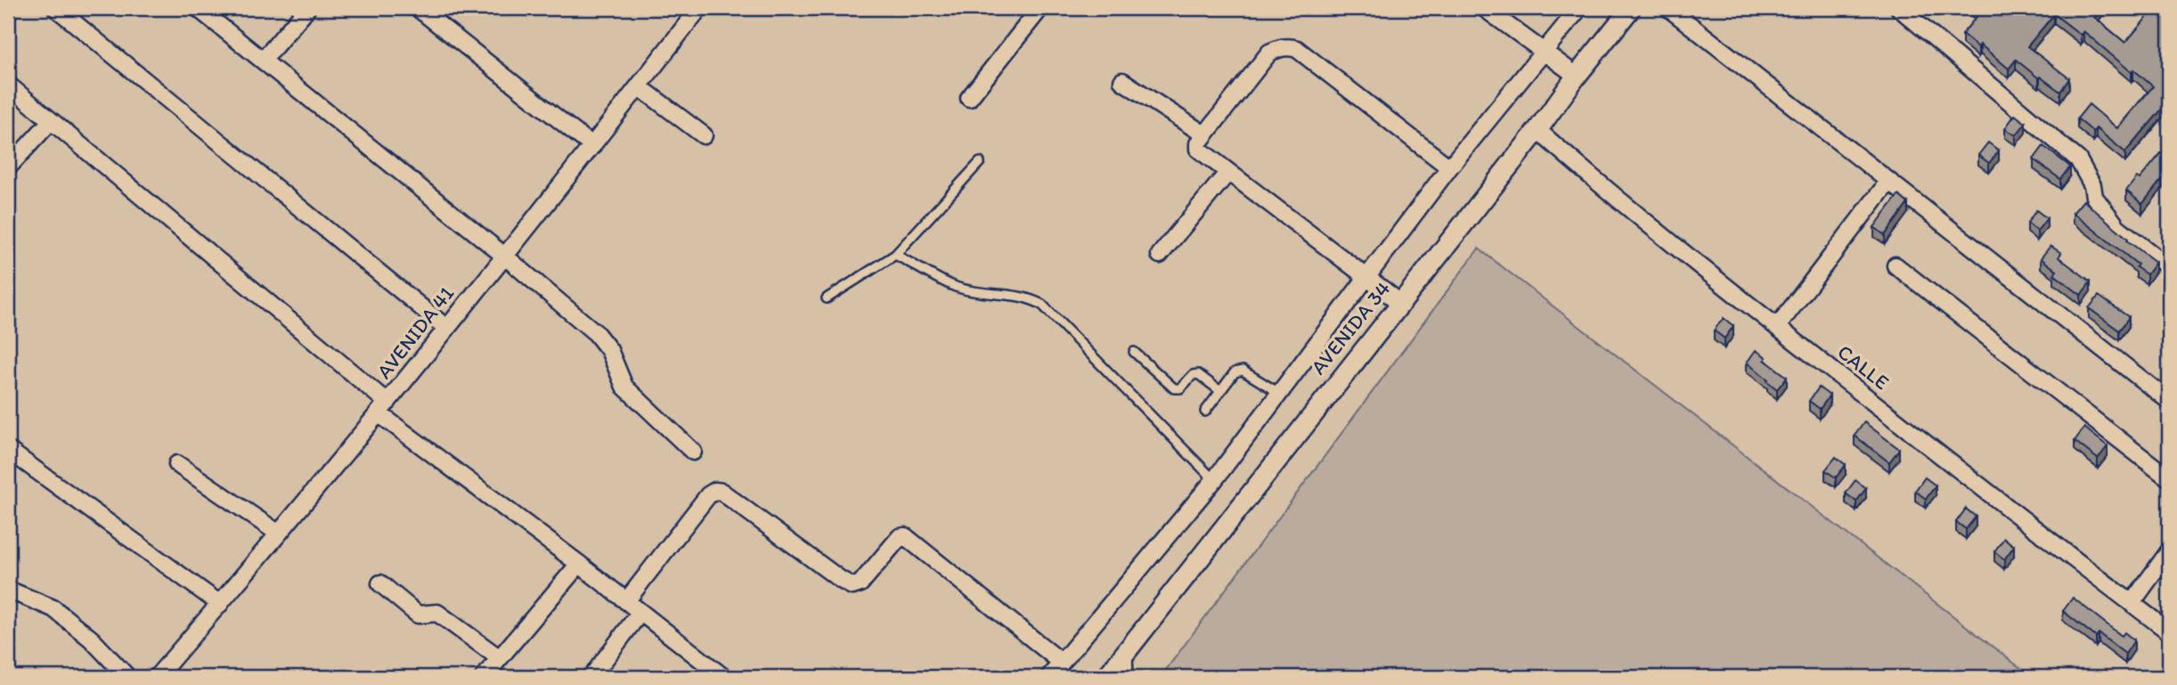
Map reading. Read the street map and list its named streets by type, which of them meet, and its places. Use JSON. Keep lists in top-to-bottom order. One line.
{"streets":{"street":["AVENIDA 34","AVENIDA 41","CALLE"]},"crossings":[["AVENIDA 34","CALLE"]]}
